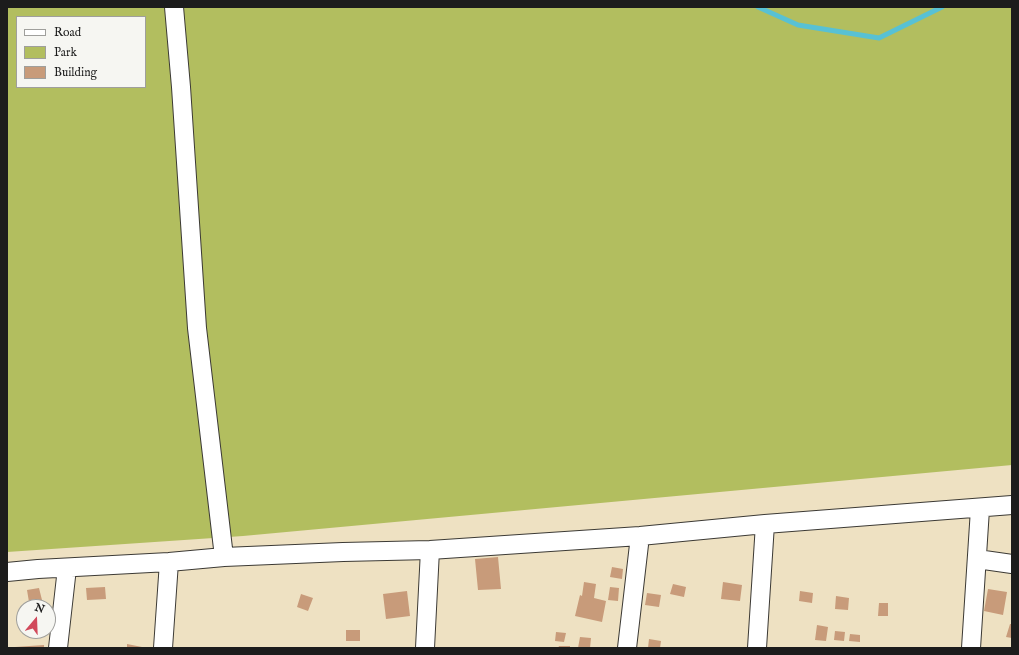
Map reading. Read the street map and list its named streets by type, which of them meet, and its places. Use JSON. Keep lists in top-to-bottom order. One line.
{"legend":["Road","Park","Building"],"north":"top"}
